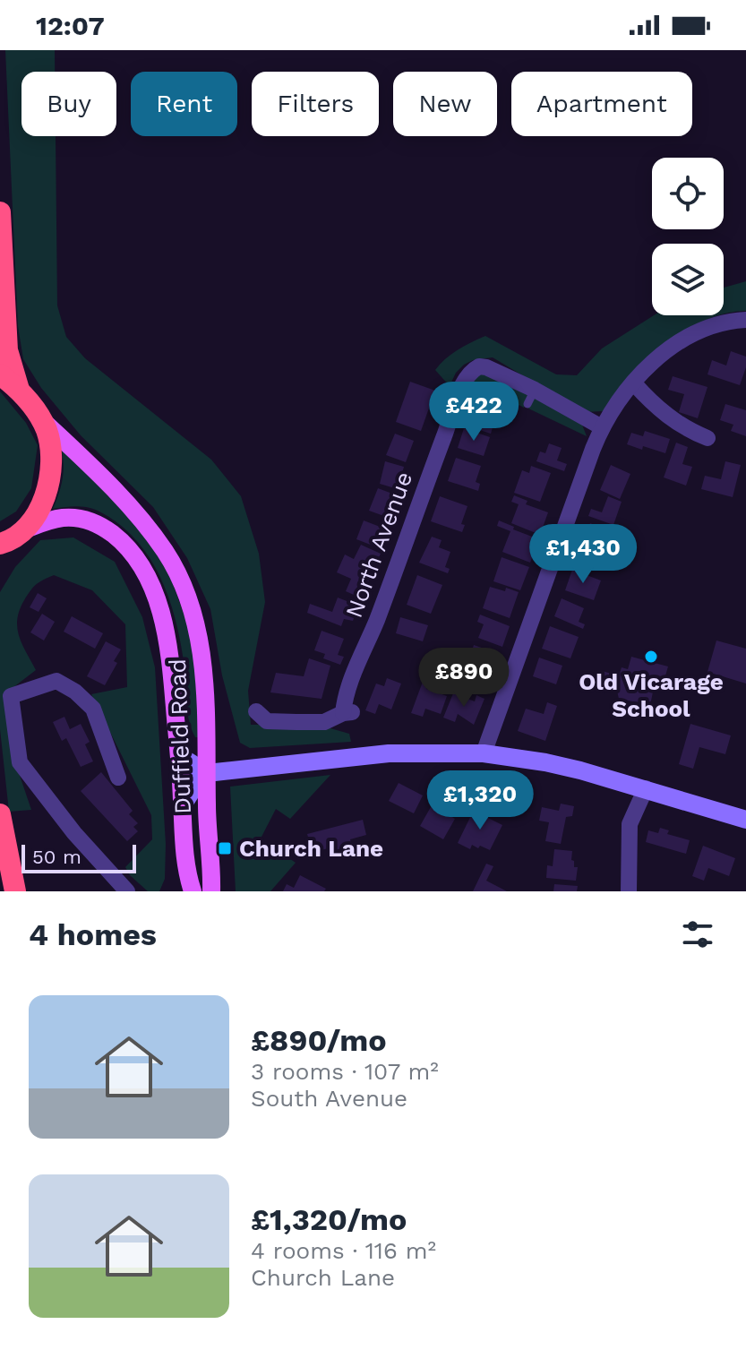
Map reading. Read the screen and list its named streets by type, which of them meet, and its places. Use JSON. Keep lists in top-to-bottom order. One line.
{"streets":{"main road":["Duffield Road"],"street":["North Avenue"]},"places":{"other":["Old Vicarage School"],"transit":["Church Lane"]},"scale_bar":"50 m","page":{"status":"12:07","chip":["Buy","Rent","Filters","New","Apartment"],"price":["£422","£1,430","£890","£1,320"],"scale":"50 m","heading":"4 homes","list":[{"name":"£890/mo","note":"3 rooms · 107 m² · South Avenue"},{"name":"£1,320/mo","note":"4 rooms · 116 m² · Church Lane"}]}}
